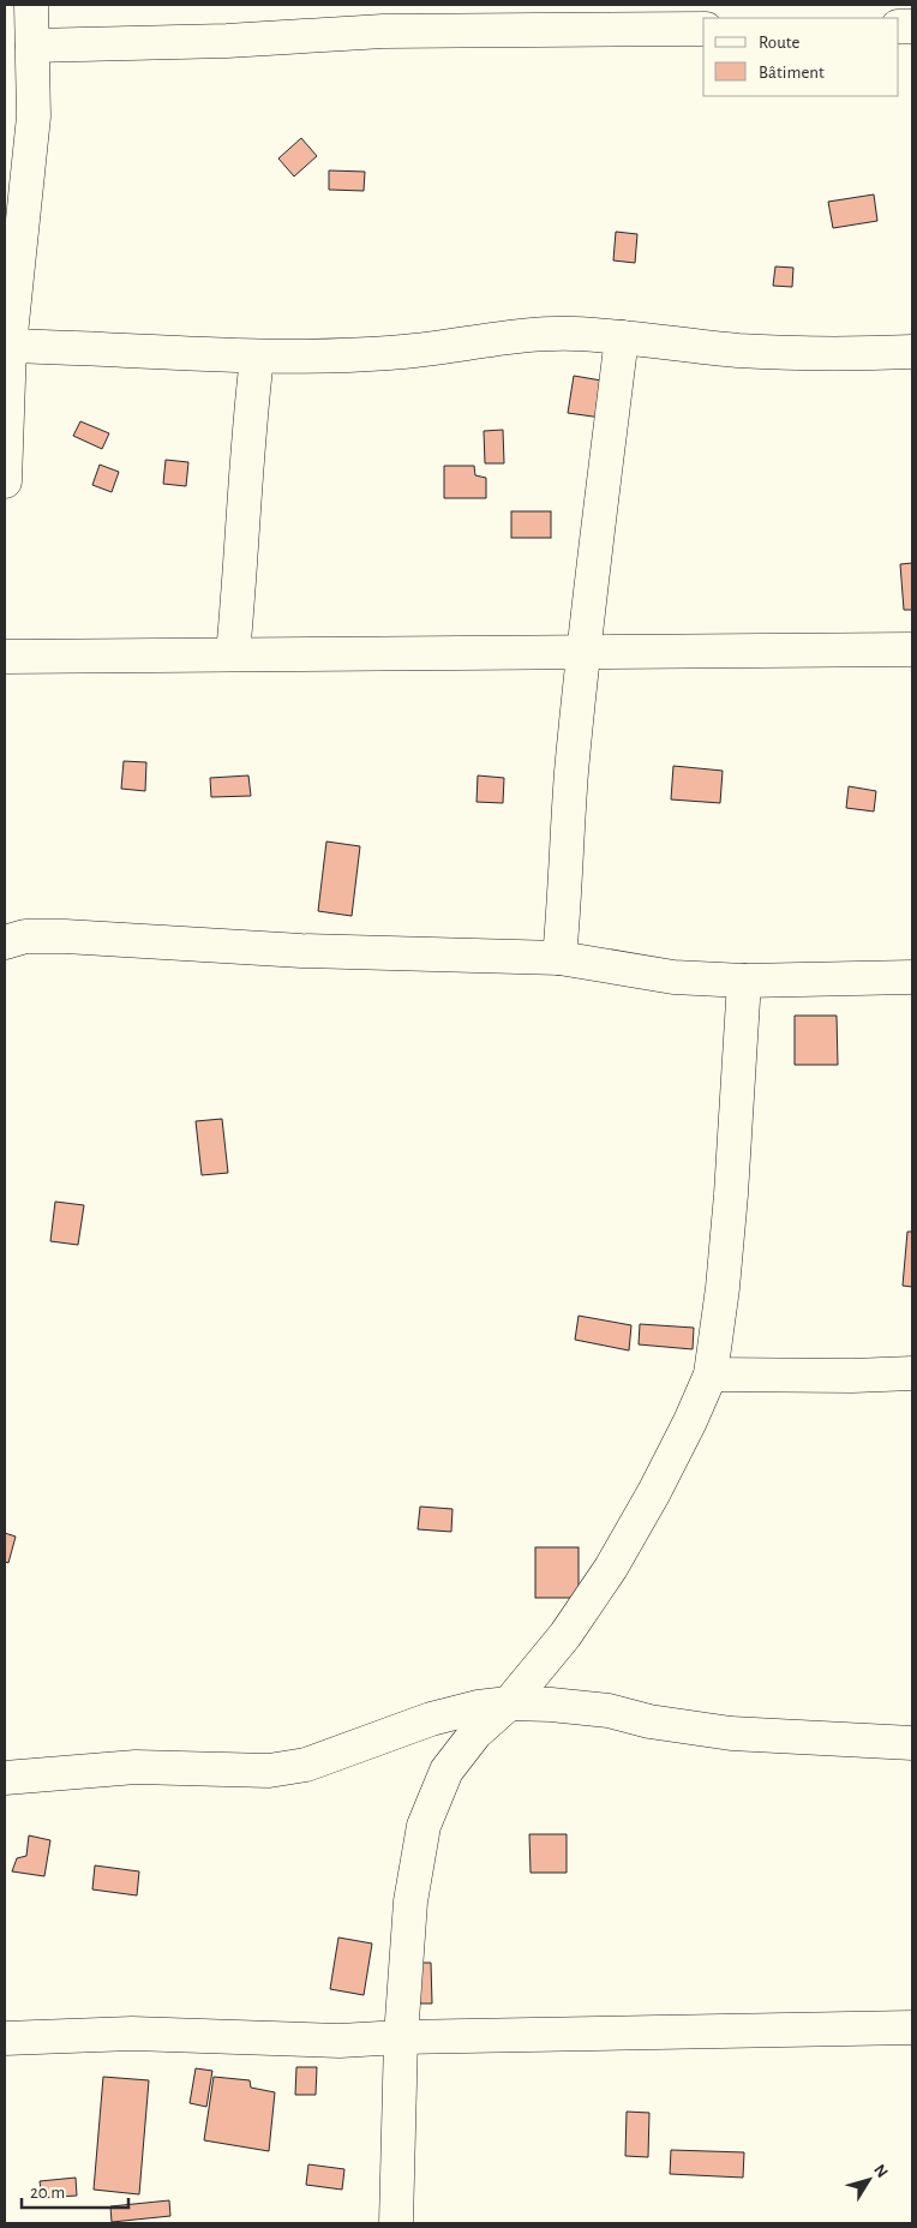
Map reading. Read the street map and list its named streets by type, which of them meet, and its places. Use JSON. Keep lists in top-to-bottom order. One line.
{"legend":["Route","Bâtiment"],"scale_bar":"20 m","north":"top right"}
